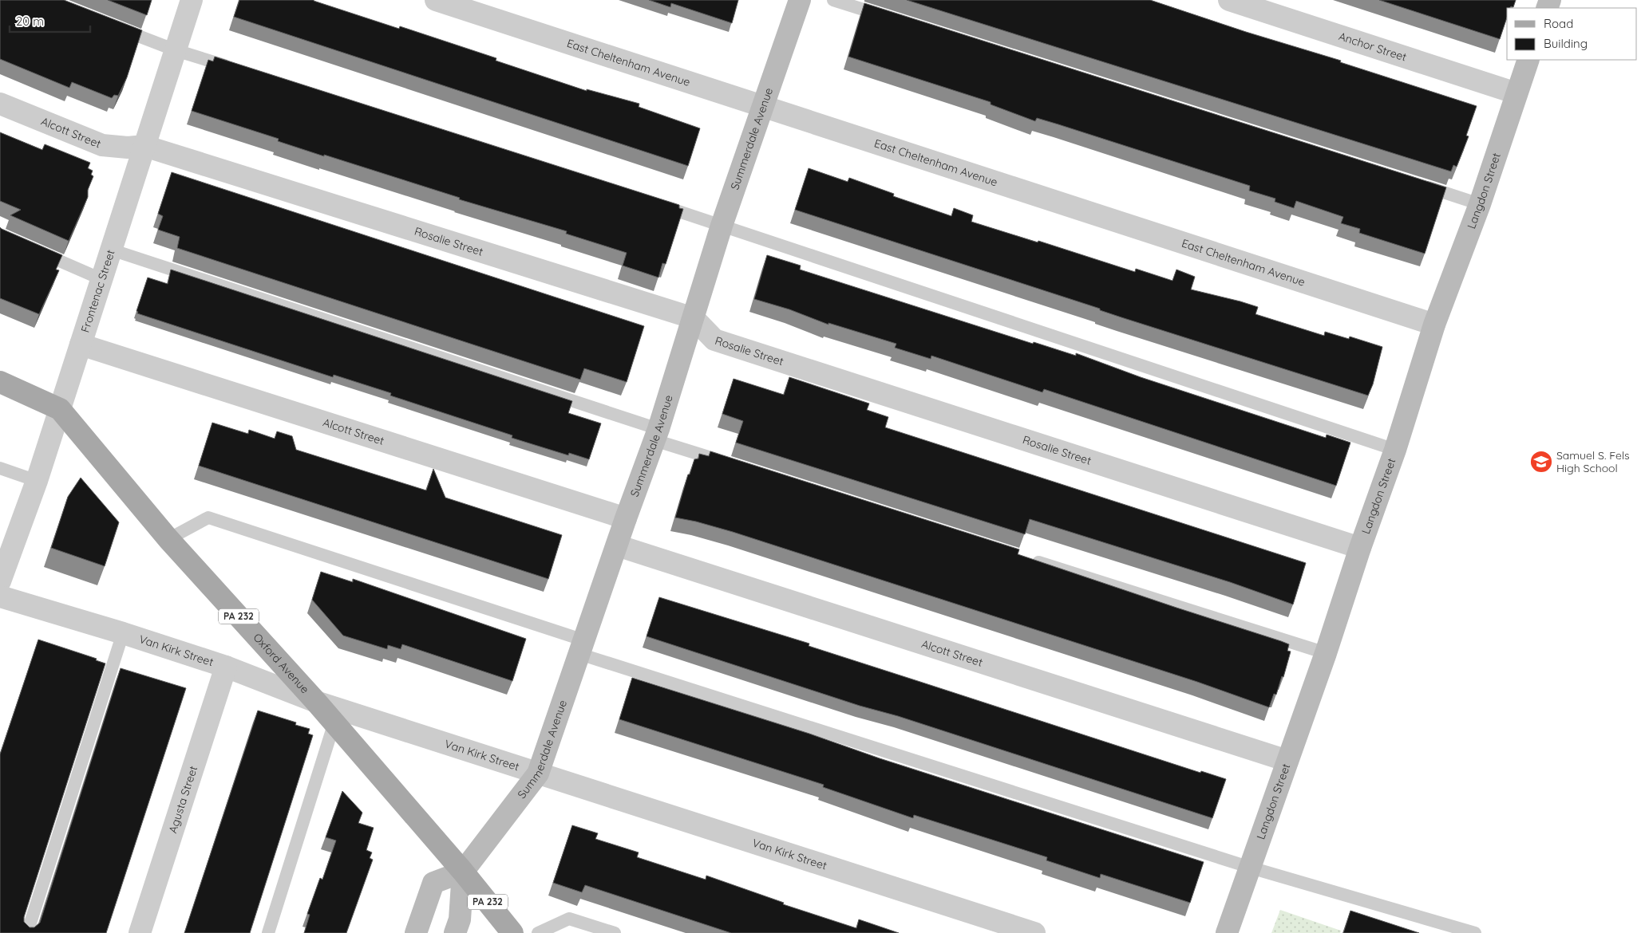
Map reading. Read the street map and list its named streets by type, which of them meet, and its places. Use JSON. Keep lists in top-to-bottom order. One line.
{"streets":{"main road":["PA 232","Oxford Avenue"],"street":["Anchor Street","East Cheltenham Avenue","Alcott Street","Summerdale Avenue","Langdon Street","Rosalie Street","Frontenac Street","Van Kirk Street","Agusta Street"]},"crossings":[["Anchor Street","Langdon Street"],["East Cheltenham Avenue","Summerdale Avenue"],["East Cheltenham Avenue","Langdon Street"],["Alcott Street","Summerdale Avenue"],["Alcott Street","Langdon Street"],["Alcott Street","Rosalie Street"],["Alcott Street","Frontenac Street"],["Summerdale Avenue","Rosalie Street"],["Summerdale Avenue","Van Kirk Street"],["Summerdale Avenue","Oxford Avenue"],["Langdon Street","Rosalie Street"],["Rosalie Street","Frontenac Street"],["Frontenac Street","Oxford Avenue"],["Van Kirk Street","Oxford Avenue"],["Van Kirk Street","Agusta Street"]],"places":{"school or university":["Samuel S. Fels High School"]},"legend":["Road","Building"],"scale_bar":"20 m"}
